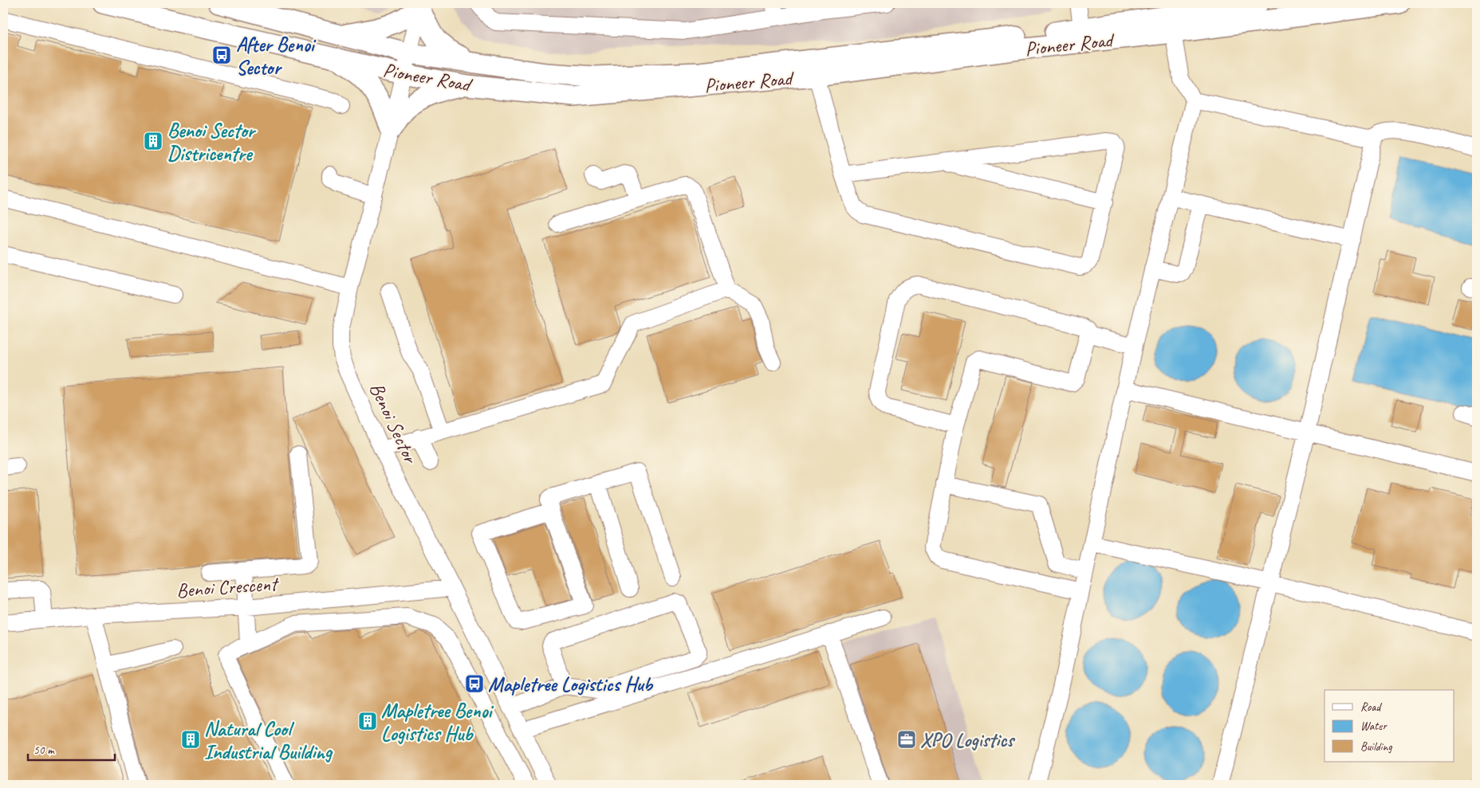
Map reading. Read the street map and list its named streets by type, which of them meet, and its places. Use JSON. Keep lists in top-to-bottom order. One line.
{"streets":{"main road":["Pioneer Road"],"street":["Benoi Sector","Benoi Crescent"]},"crossings":[["Pioneer Road","Benoi Sector"],["Benoi Sector","Benoi Crescent"]],"places":{"bus stop":["After Benoi Sector","Mapletree Logistics Hub"],"building":["Benoi Sector Districentre","Mapletree Benoi Logistics Hub","Natural Cool Industrial Building"],"office":["XPO Logistics"]},"legend":["Road","Water","Building"],"scale_bar":"50 m"}
